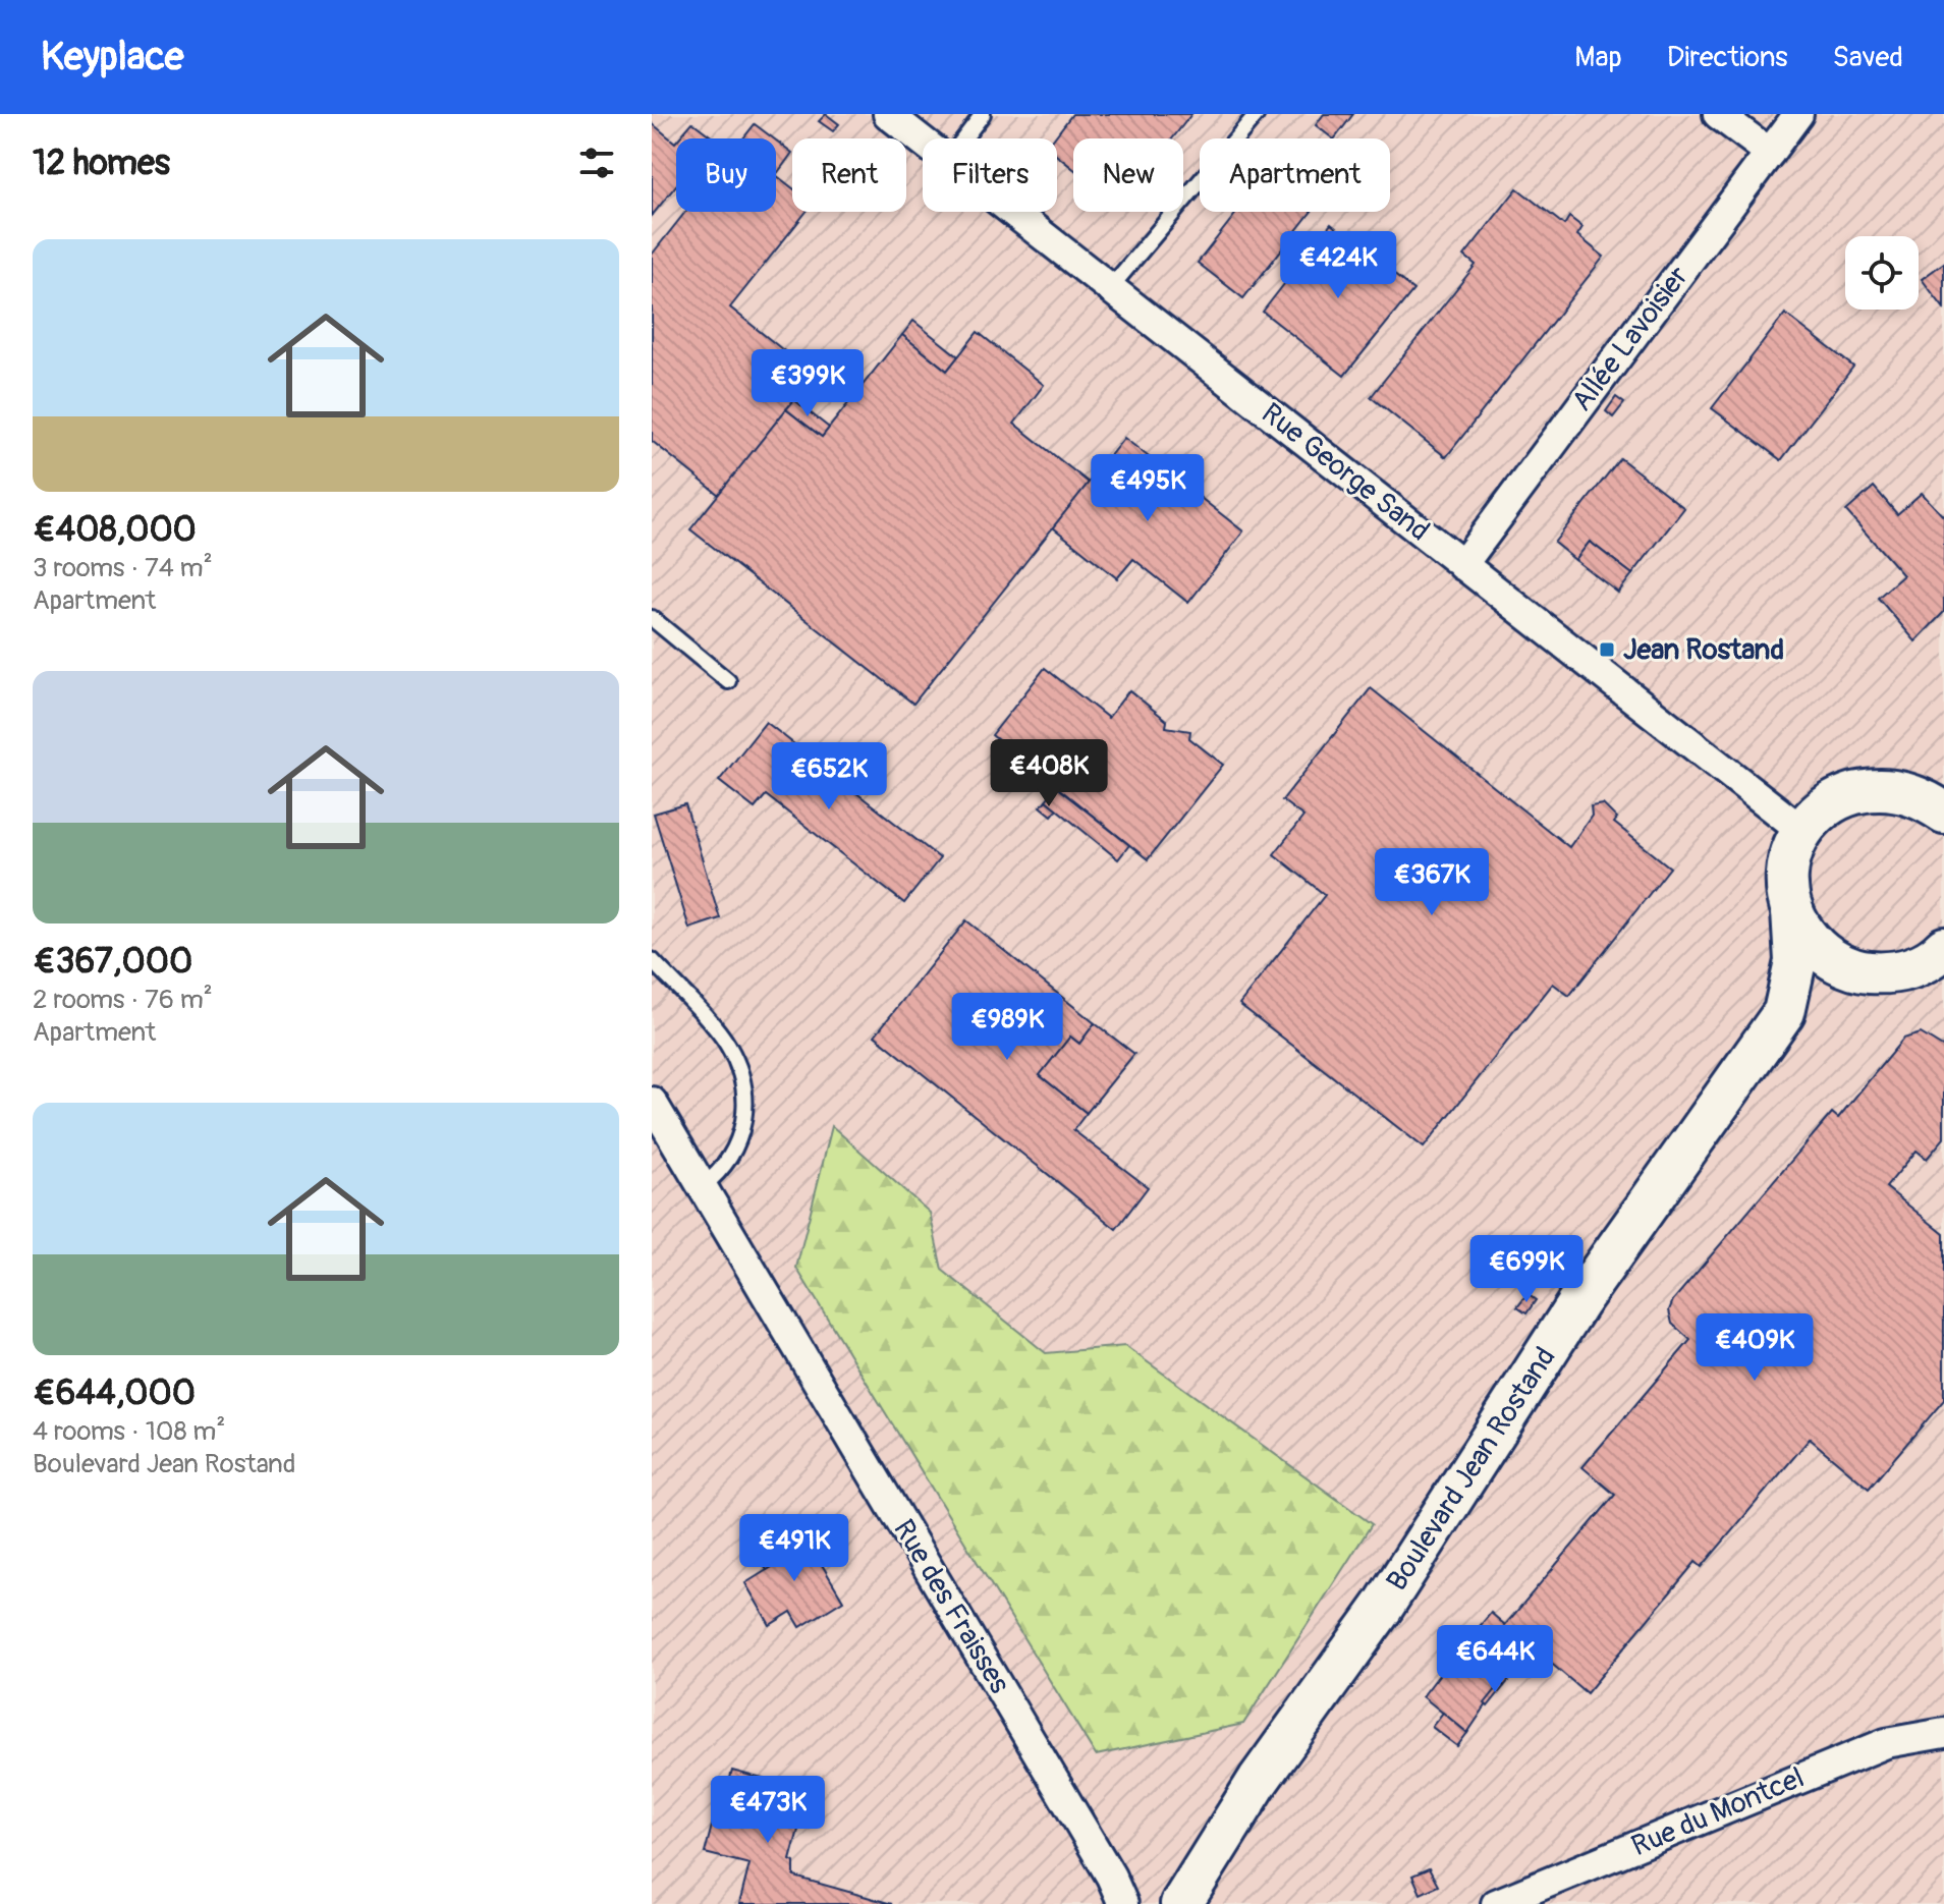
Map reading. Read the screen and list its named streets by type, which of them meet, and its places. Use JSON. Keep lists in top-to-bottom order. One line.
{"streets":{"main road":["Boulevard Jean Rostand"],"street":["Allée Lavoisier","Rue George Sand","Rue des Fraisses","Rue du Montcel"]},"crossings":[["Allée Lavoisier","Rue George Sand"]],"places":{"transit":["Jean Rostand"]},"page":{"header":"Keyplace","nav":["Map","Directions","Saved"],"heading":"12 homes","chip":["Buy","Rent","Filters","New","Apartment"],"list":[{"name":"€408,000","note":"3 rooms · 74 m² · Apartment"},{"name":"€367,000","note":"2 rooms · 76 m² · Apartment"},{"name":"€644,000","note":"4 rooms · 108 m² · Boulevard Jean Rostand"}],"price":["€424K","€399K","€495K","€408K","€652K","€367K","€989K","€699K","€409K","€491K","€644K","€473K"]}}
